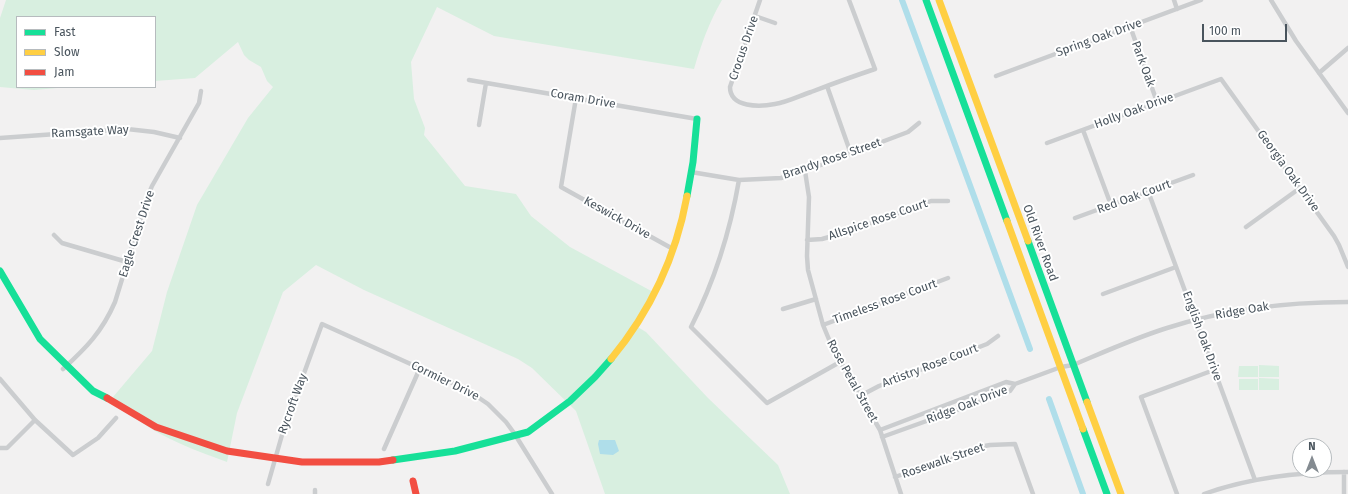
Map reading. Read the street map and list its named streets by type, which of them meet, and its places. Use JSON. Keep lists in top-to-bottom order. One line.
{"streets":{"main road":["Old River Road"],"street":["Spring Oak Drive","Crocus Drive","Park Oak","Coram Drive","Holly Oak Drive","Ramsgate Way","Brandy Rose Street","Georgia Oak Drive","Red Oak Court","Keswick Drive","Allspice Rose Court","Eagle Crest Drive","Timeless Rose Court","Ridge Oak","English Oak Drive","Artistry Rose Court","Cormier Drive","Rose Petal Street","Rycroft Way","Ridge Oak Drive","Rosewalk Street"]},"crossings":[["Spring Oak Drive","Park Oak"],["Park Oak","Holly Oak Drive"],["Coram Drive","Keswick Drive"],["Holly Oak Drive","Georgia Oak Drive"],["Ramsgate Way","Eagle Crest Drive"],["Brandy Rose Street","Rose Petal Street"],["Red Oak Court","English Oak Drive"],["Allspice Rose Court","Rose Petal Street"],["Old River Road","Ridge Oak"],["Old River Road","Ridge Oak Drive"],["Timeless Rose Court","Rose Petal Street"],["Ridge Oak","English Oak Drive"],["Ridge Oak","Ridge Oak Drive"],["Artistry Rose Court","Rose Petal Street"],["Cormier Drive","Rycroft Way"],["Rose Petal Street","Ridge Oak Drive"],["Rose Petal Street","Rosewalk Street"]],"legend":["Fast","Slow","Jam"],"scale_bar":"100 m","north":"top"}
